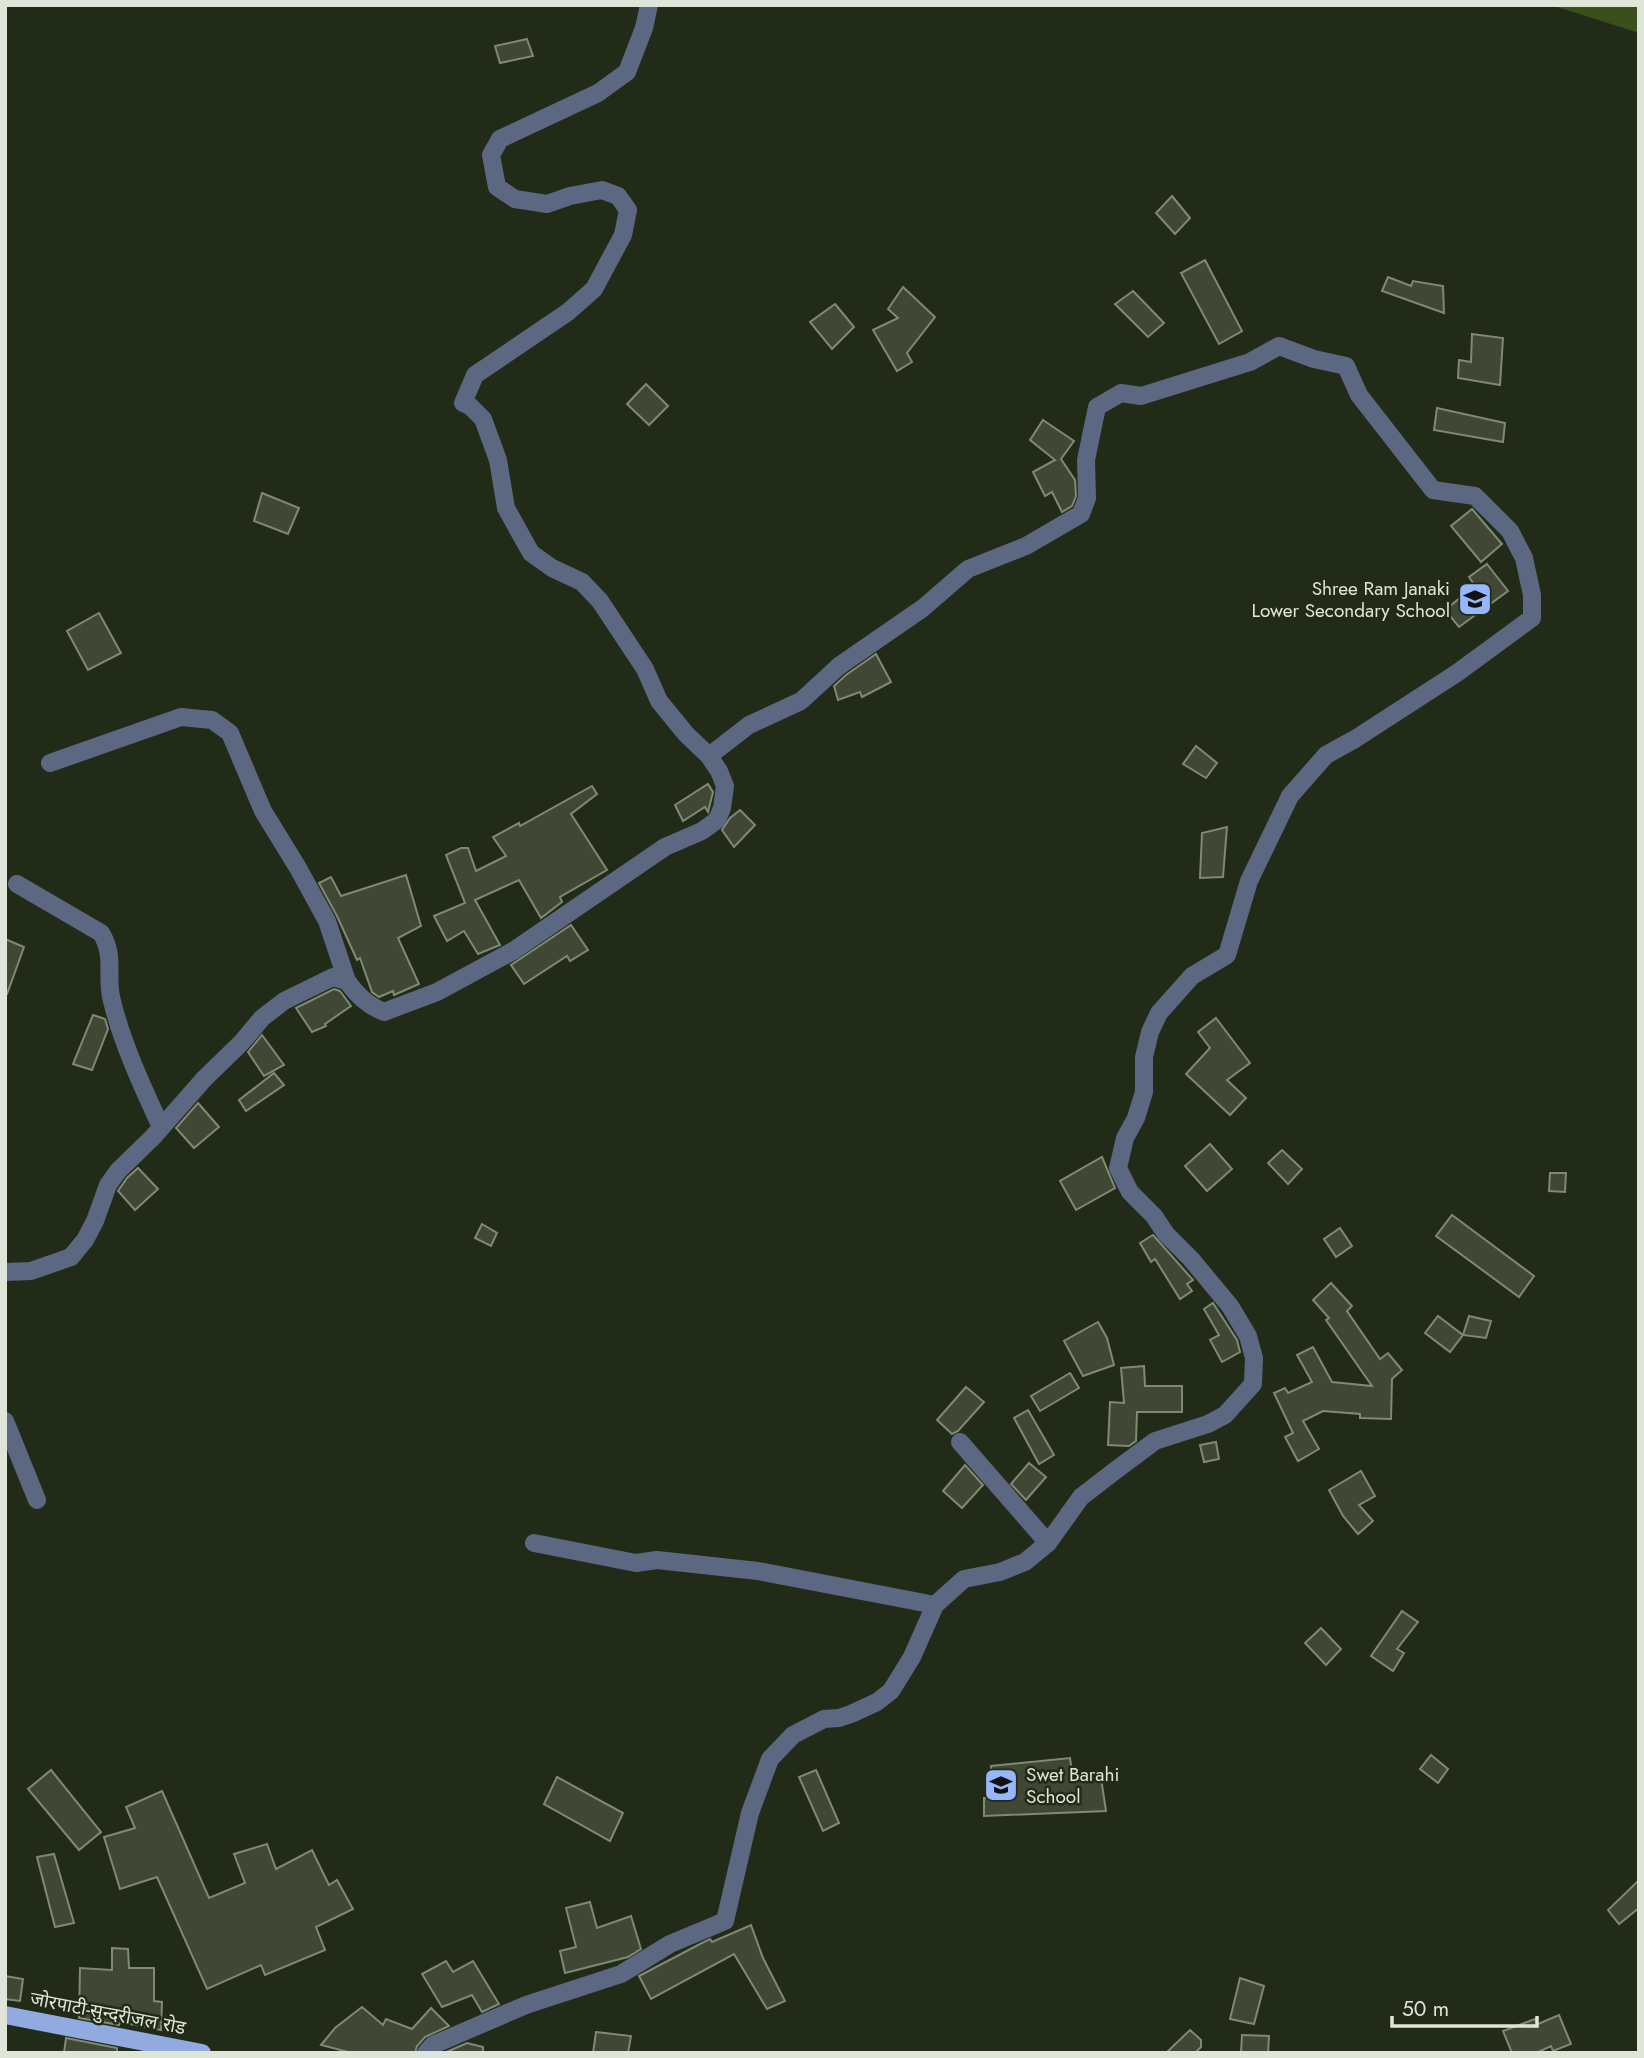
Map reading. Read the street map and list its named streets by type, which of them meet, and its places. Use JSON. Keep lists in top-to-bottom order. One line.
{"streets":{"main road":["जोरपाटी-सुन्दरीजल रोड"]},"places":{"school or university":["Shree Ram Janaki Lower Secondary School","Swet Barahi School"]},"scale_bar":"50 m"}
